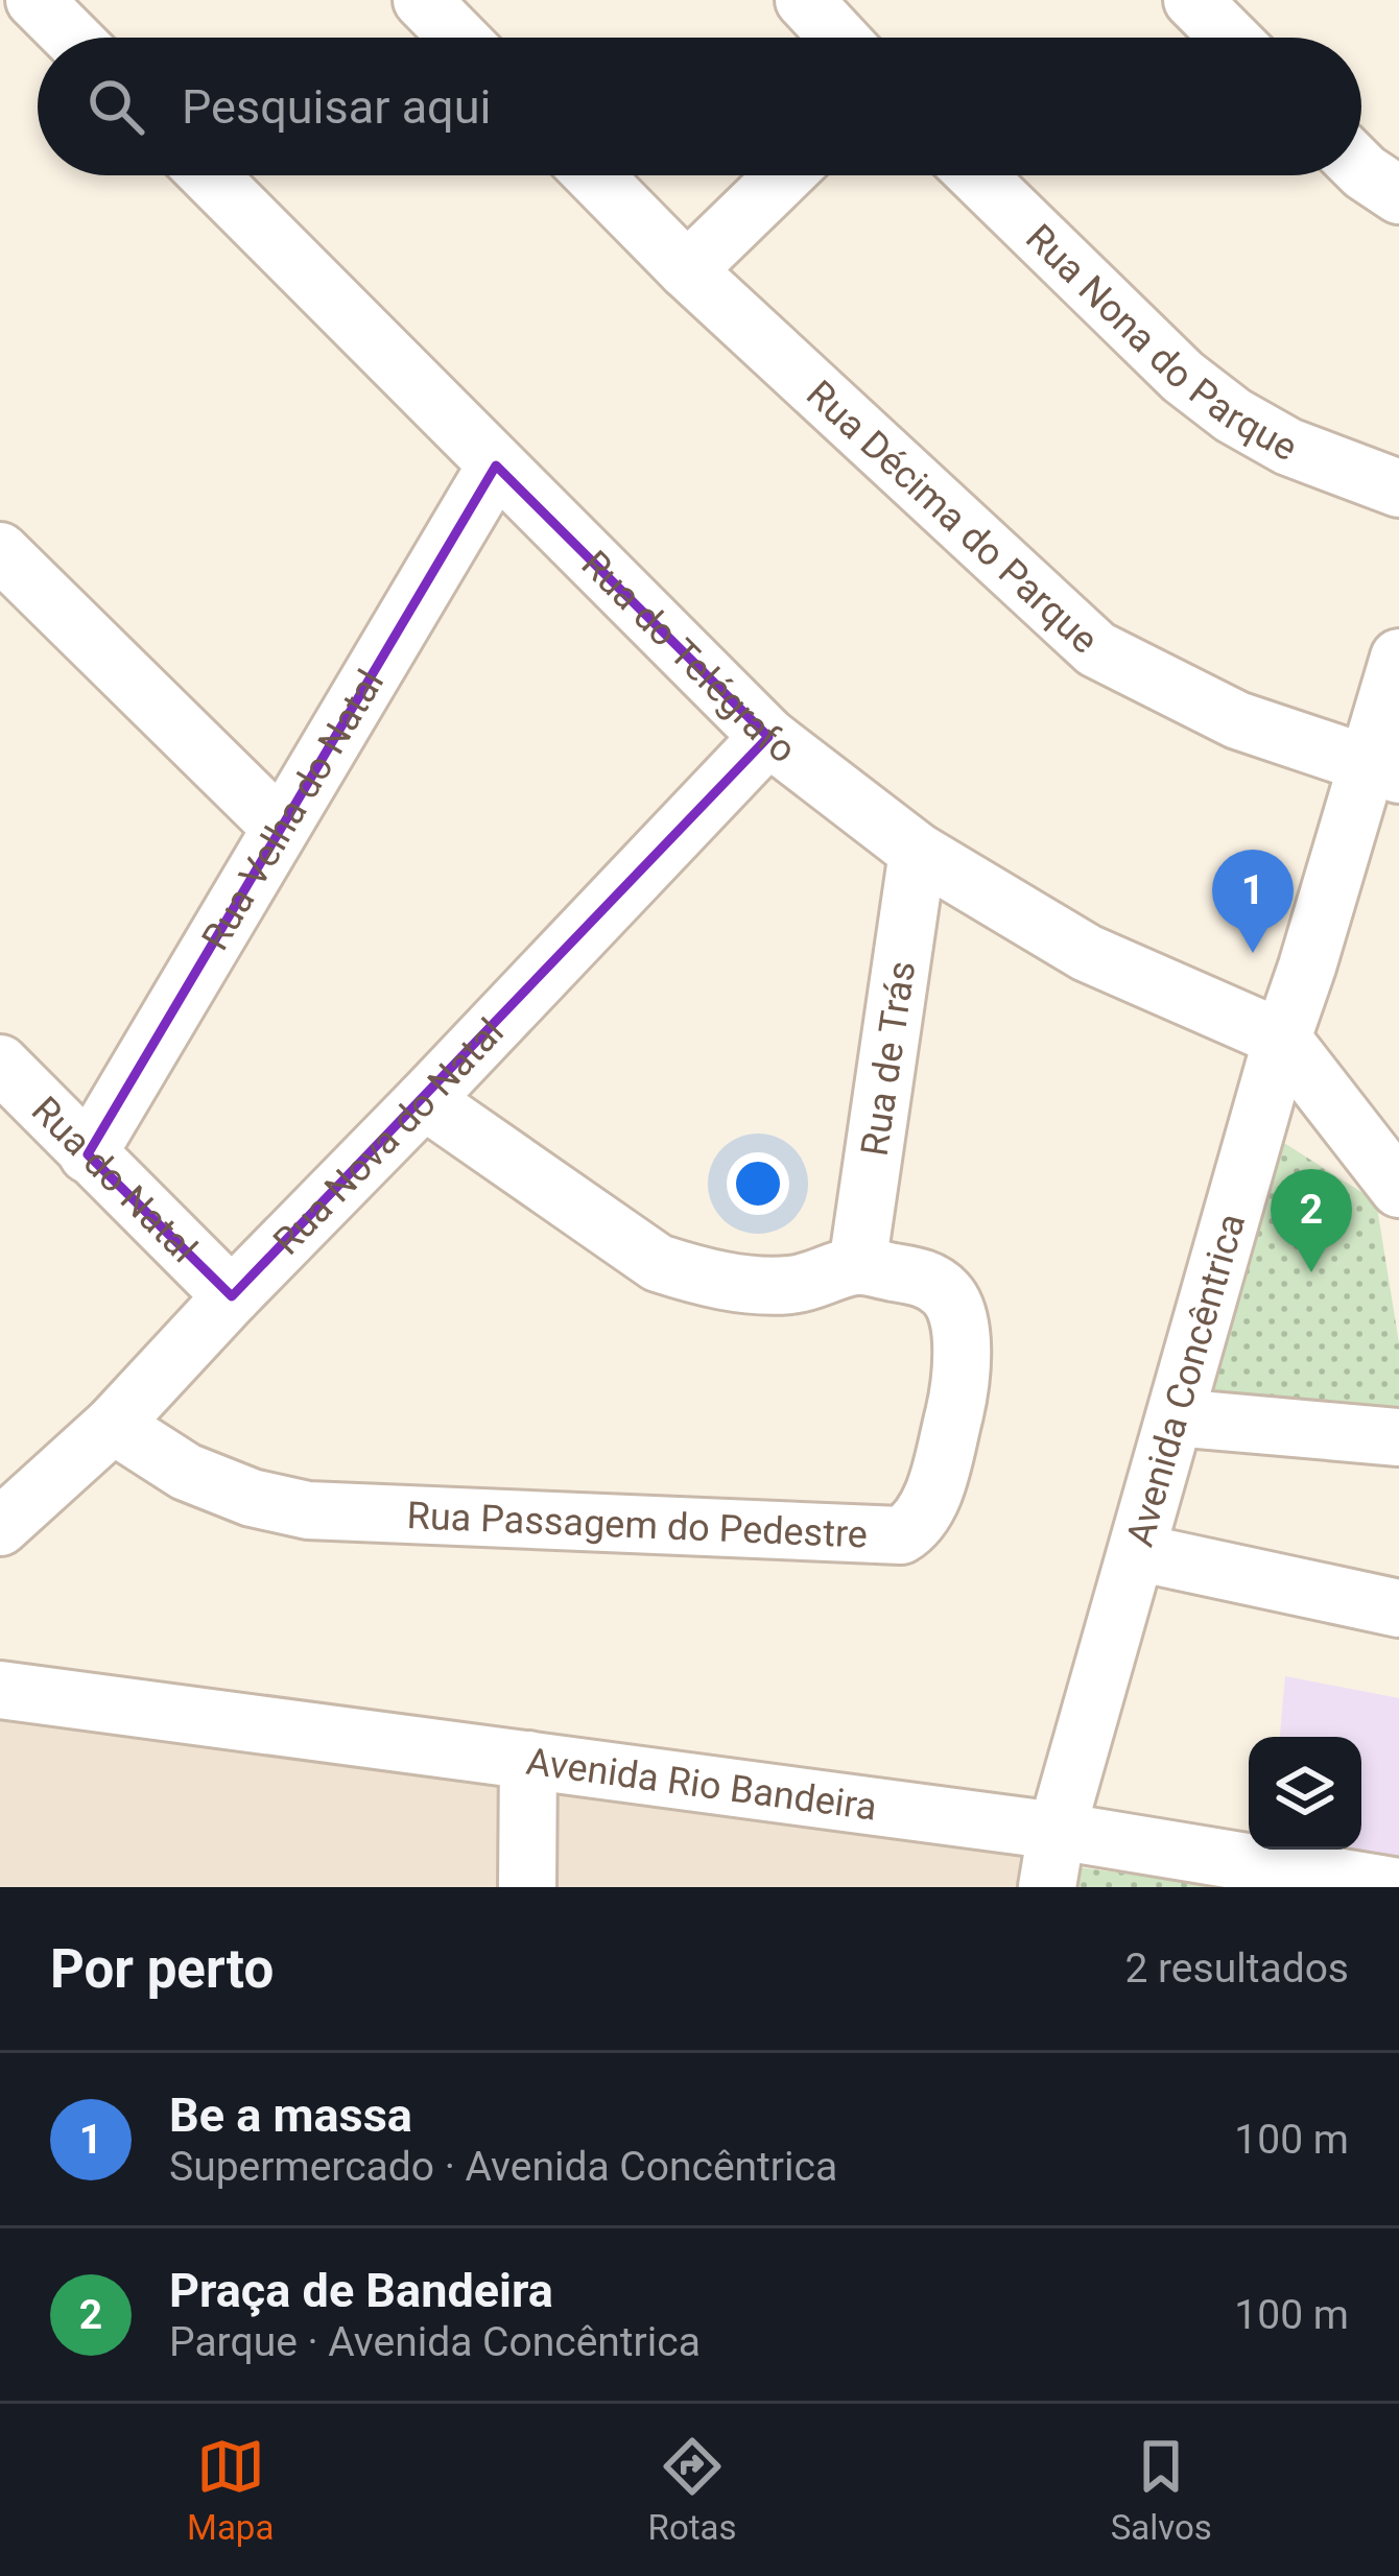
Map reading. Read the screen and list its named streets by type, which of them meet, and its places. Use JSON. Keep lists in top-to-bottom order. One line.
{"streets":{"street":["Rua Nona do Parque","Rua Décima do Parque","Rua do Telégrafo","Rua Velha do Natal","Rua de Trás","Rua Nova do Natal","Rua do Natal","Avenida Concêntrica","Rua Passagem do Pedestre","Avenida Rio Bandeira"]},"crossings":[["Rua Décima do Parque","Avenida Concêntrica"],["Rua do Telégrafo","Rua Velha do Natal"],["Rua do Telégrafo","Rua de Trás"],["Rua do Telégrafo","Rua Nova do Natal"],["Rua do Telégrafo","Avenida Concêntrica"],["Rua Velha do Natal","Rua do Natal"],["Rua de Trás","Rua Passagem do Pedestre"],["Rua Nova do Natal","Rua do Natal"],["Rua Nova do Natal","Rua Passagem do Pedestre"],["Avenida Concêntrica","Avenida Rio Bandeira"]],"page":{"search":"Pesquisar aqui","pins":["1","2"],"heading":["Por perto","2 resultados"],"list":[{"mark":"1","name":"Be a massa","note":"Supermercado · Avenida Concêntrica","value":"100 m"},{"mark":"2","name":"Praça de Bandeira","note":"Parque · Avenida Concêntrica","value":"100 m"}],"nav":["Mapa","Rotas","Salvos"]}}
